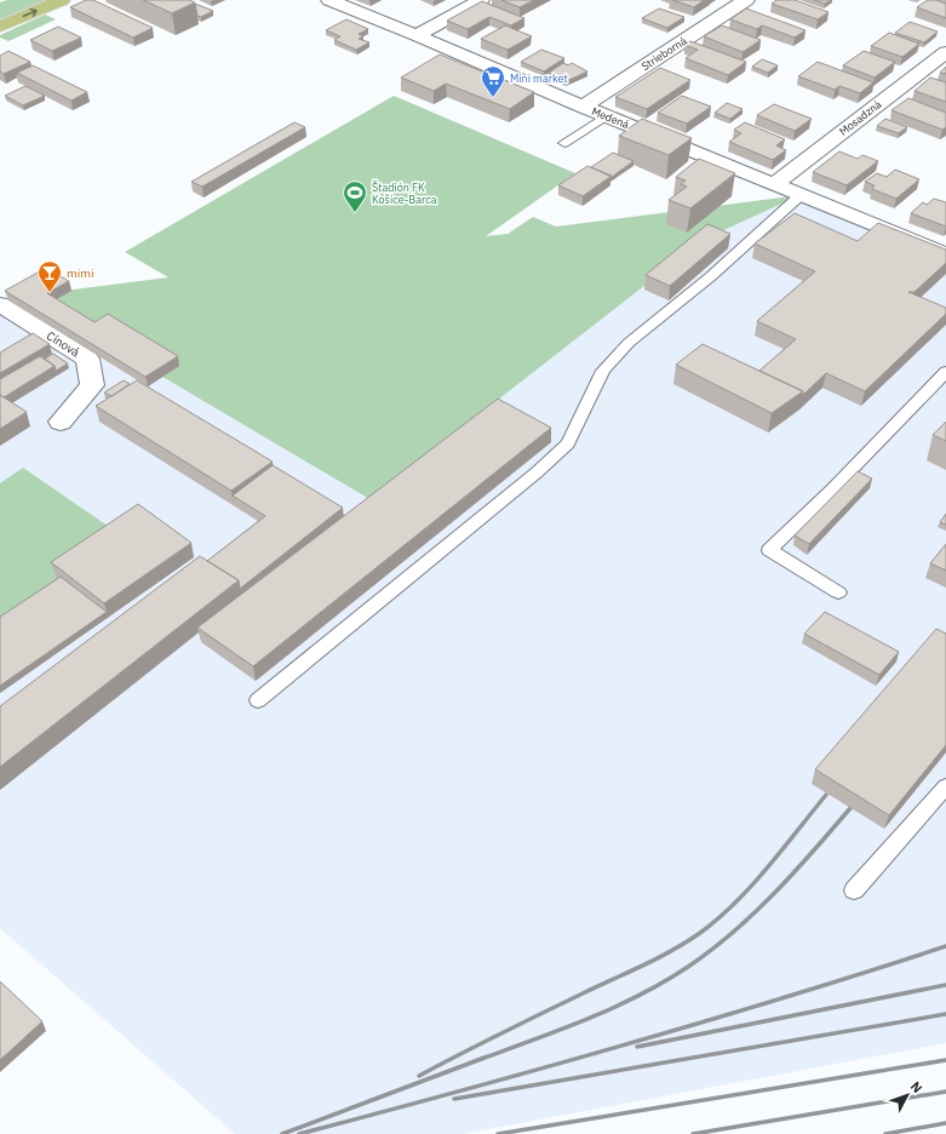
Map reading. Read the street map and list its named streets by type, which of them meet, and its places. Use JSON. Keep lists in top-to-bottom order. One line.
{"streets":{"street":["Strieborná","Medená","Mosadzná","Cínová"]},"crossings":[["Strieborná","Medená"],["Medená","Mosadzná"]],"places":{"supermarket":["Mini market"],"sports":["Štadión FK Košice-Barca"],"bar":["mimi"]},"north":"top right"}
